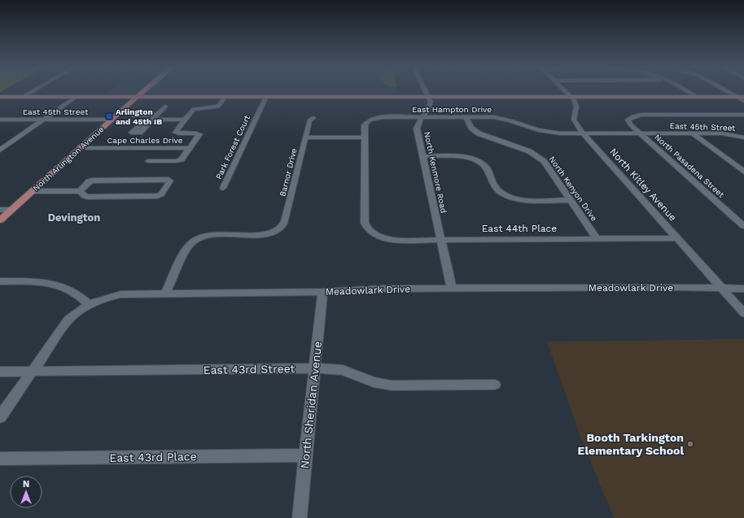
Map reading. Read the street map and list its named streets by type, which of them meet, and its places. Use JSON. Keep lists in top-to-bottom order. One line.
{"streets":{"main road":["North Arlington Avenue"],"street":["East Hampton Drive","East 45th Street","Cape Charles Drive","Park Forest Court","North Pasadena Street","Barnor Drive","North Kenmore Road","North Kitley Avenue","North Kenyon Drive","East 44th Place","Meadowlark Drive","East 43rd Street","North Sheridan Avenue","East 43rd Place"]},"crossings":[["East Hampton Drive","East 45th Street"],["East Hampton Drive","North Kenmore Road"],["East Hampton Drive","North Kitley Avenue"],["East Hampton Drive","North Kenyon Drive"],["East Hampton Drive","East 44th Place"],["East 45th Street","North Arlington Avenue"],["East 45th Street","North Pasadena Street"],["East 45th Street","North Kitley Avenue"],["Cape Charles Drive","North Arlington Avenue"],["Barnor Drive","Meadowlark Drive"],["North Kenmore Road","East 44th Place"],["North Kenmore Road","Meadowlark Drive"],["North Kitley Avenue","East 44th Place"],["North Kitley Avenue","Meadowlark Drive"],["North Kenyon Drive","East 44th Place"],["Meadowlark Drive","East 43rd Street"],["Meadowlark Drive","North Sheridan Avenue"],["East 43rd Street","North Sheridan Avenue"],["North Sheridan Avenue","East 43rd Place"]],"districts":["Devington"],"places":{"transit":["Arlington and 45th IB"],"other":["Booth Tarkington Elementary School"]},"north":"top"}
